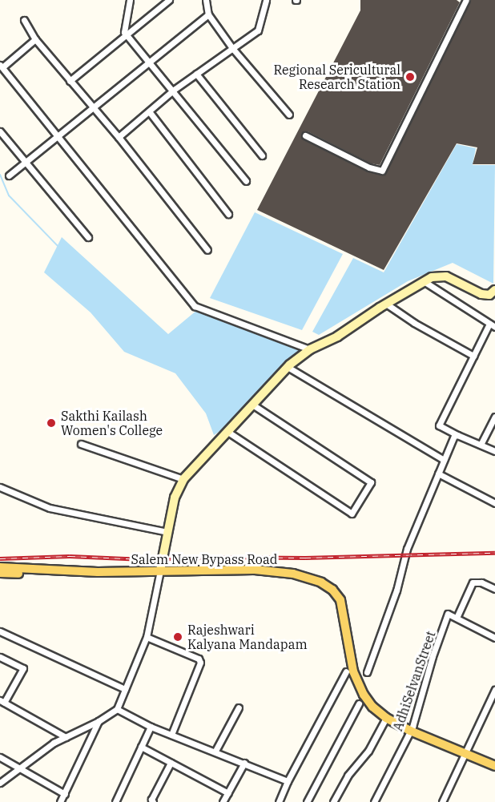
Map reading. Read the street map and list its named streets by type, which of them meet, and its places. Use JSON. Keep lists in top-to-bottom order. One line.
{"streets":{"main road":["Salem New Bypass Road"],"street":["AdhiSelvanStreet"]},"crossings":[["Salem New Bypass Road","AdhiSelvanStreet"]],"places":["Regional Sericultural Research Station","Sakthi Kailash Women's College","Rajeshwari Kalyana Mandapam"]}
